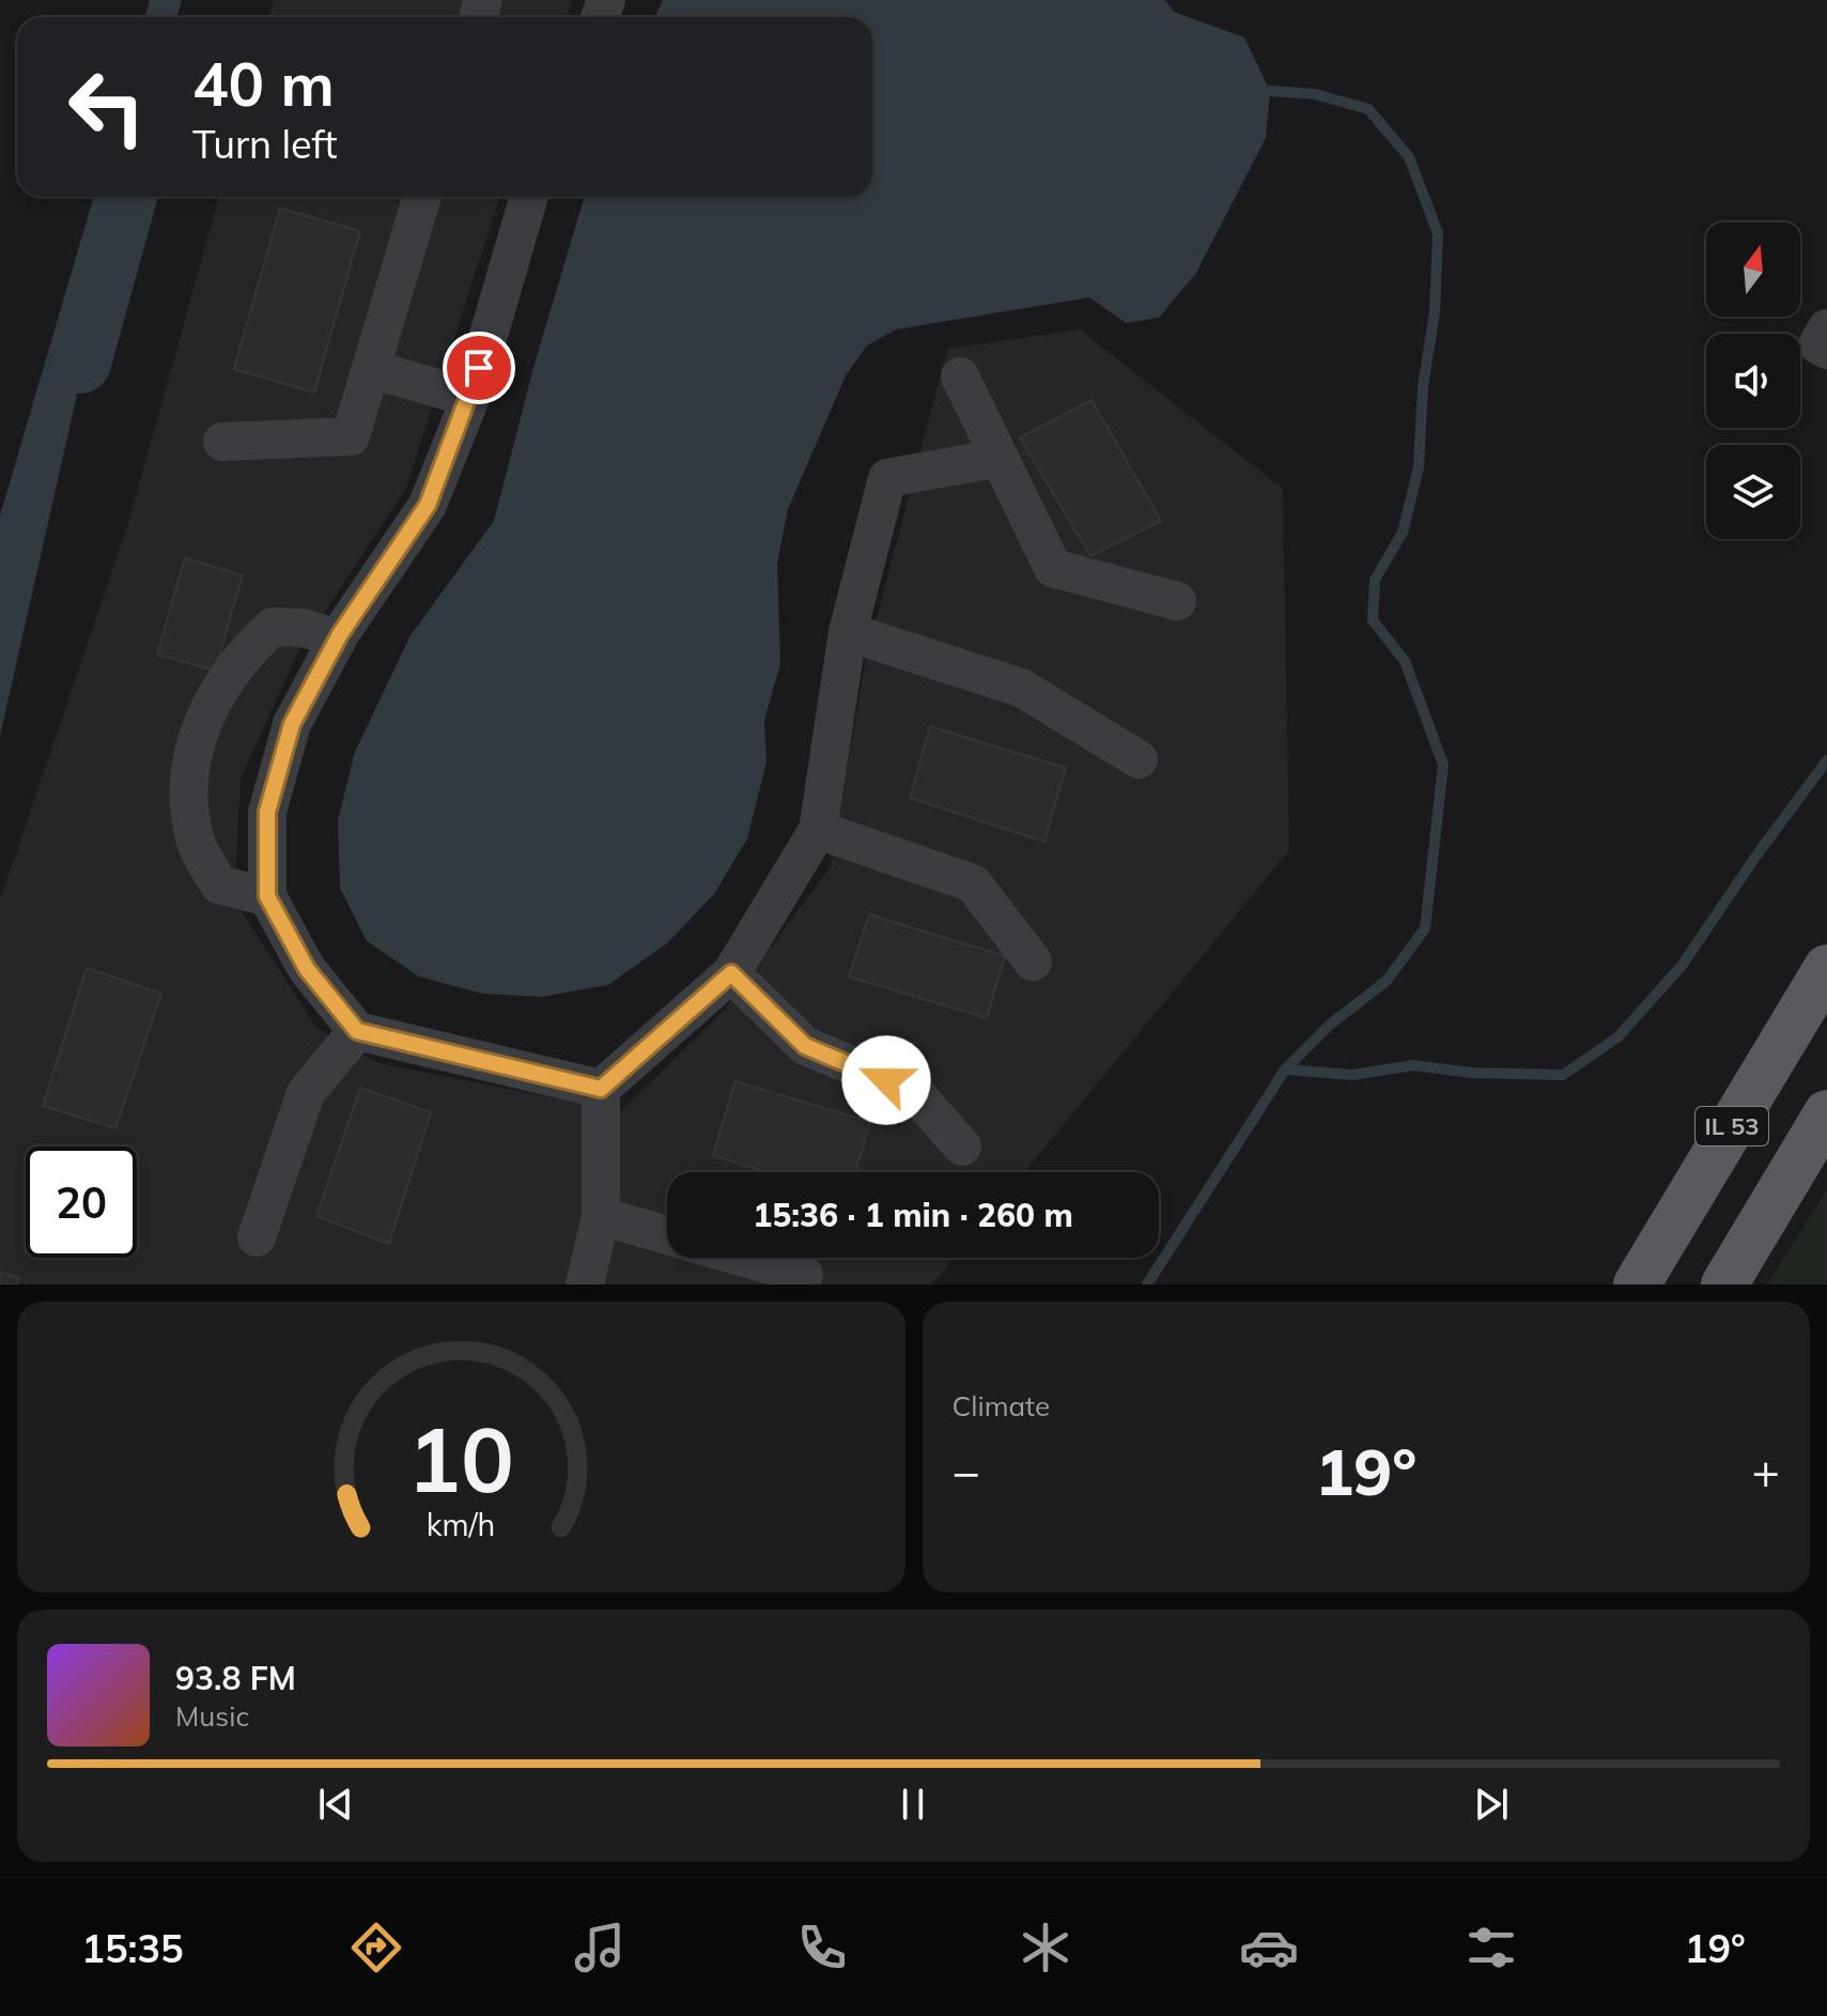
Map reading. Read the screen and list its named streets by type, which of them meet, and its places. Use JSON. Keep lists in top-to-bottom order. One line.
{"streets":{"main road":["IL 53"]},"north":"top","page":{"turn":["40 m","Turn left"],"limit":"20","trip":"15:36 · 1 min · 260 m","tile":"Climate","heat":["−","19°","+"],"song":["93.8 FM","Music"],"tabs":["15:35","19°"],"gauge":["10","km/h"]}}
